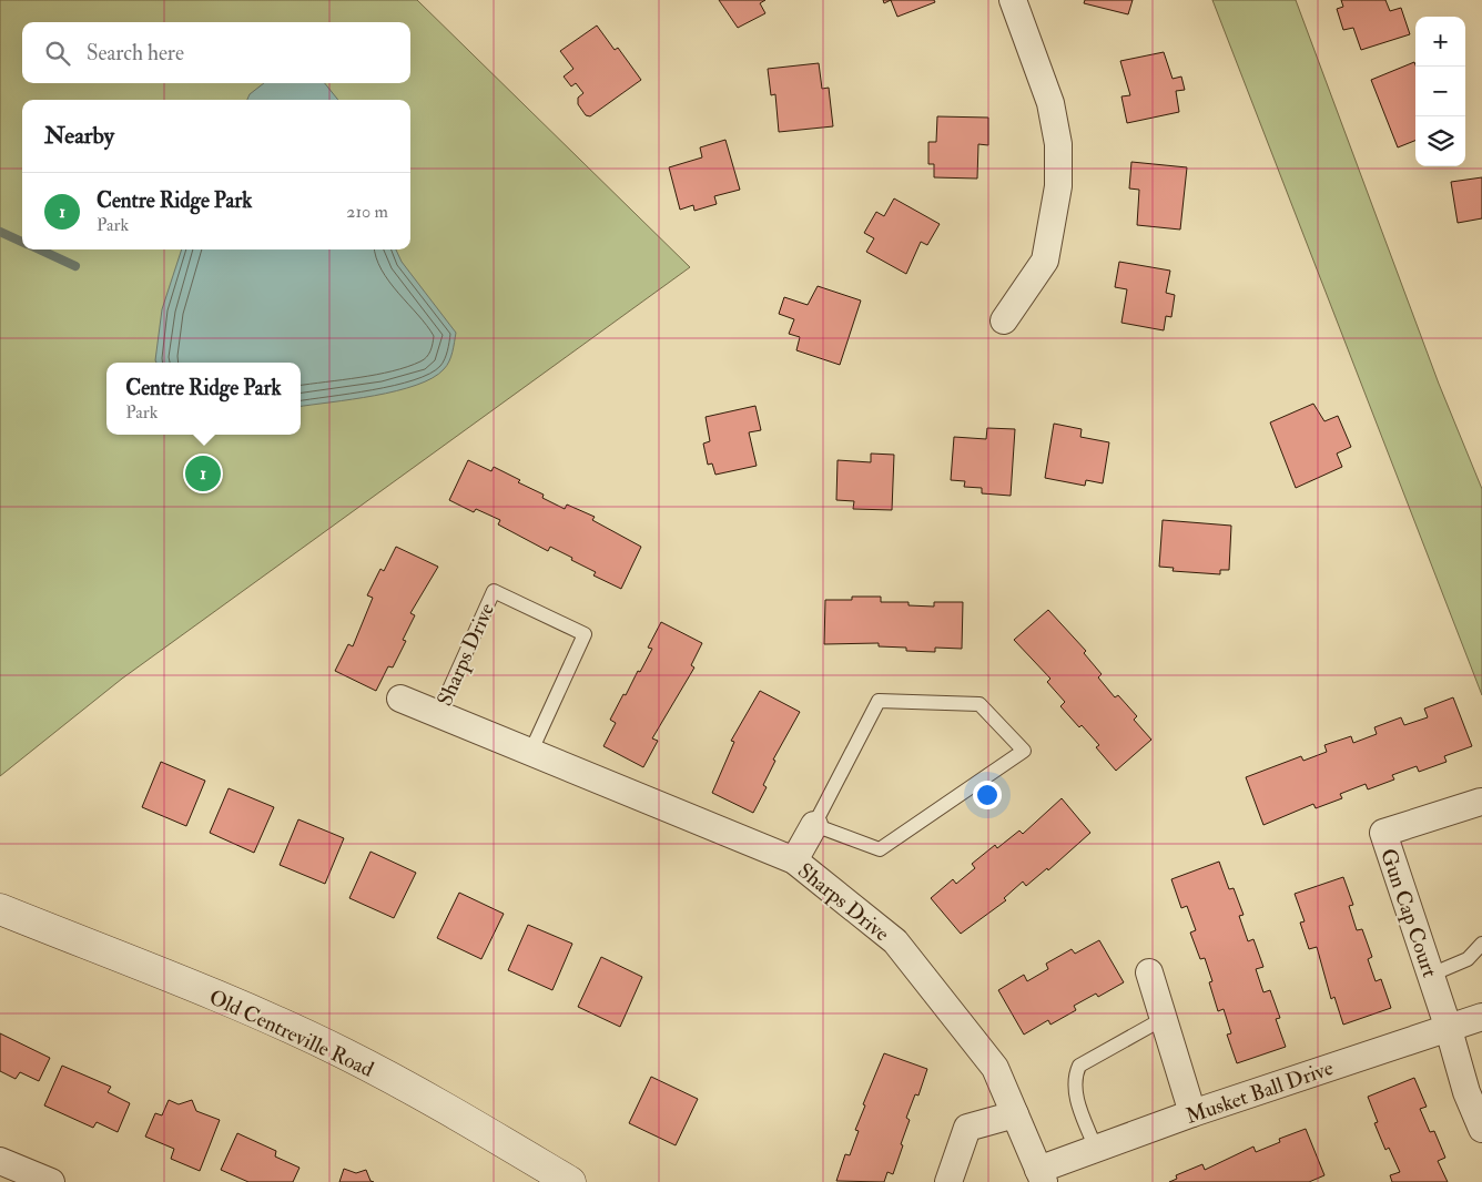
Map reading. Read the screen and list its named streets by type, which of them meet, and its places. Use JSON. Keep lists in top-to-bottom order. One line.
{"streets":{"street":["Sharps Drive","Gun Cap Court","Old Centreville Road","Musket Ball Drive"]},"crossings":[["Sharps Drive","Musket Ball Drive"],["Gun Cap Court","Musket Ball Drive"]],"page":{"map_buttons":["+","−"],"search":"Search here","heading":"Nearby","list":[{"mark":"1","name":"Centre Ridge Park","note":"Park","value":"210 m"}],"popup":["Centre Ridge Park","Park"],"pins":"1"}}
